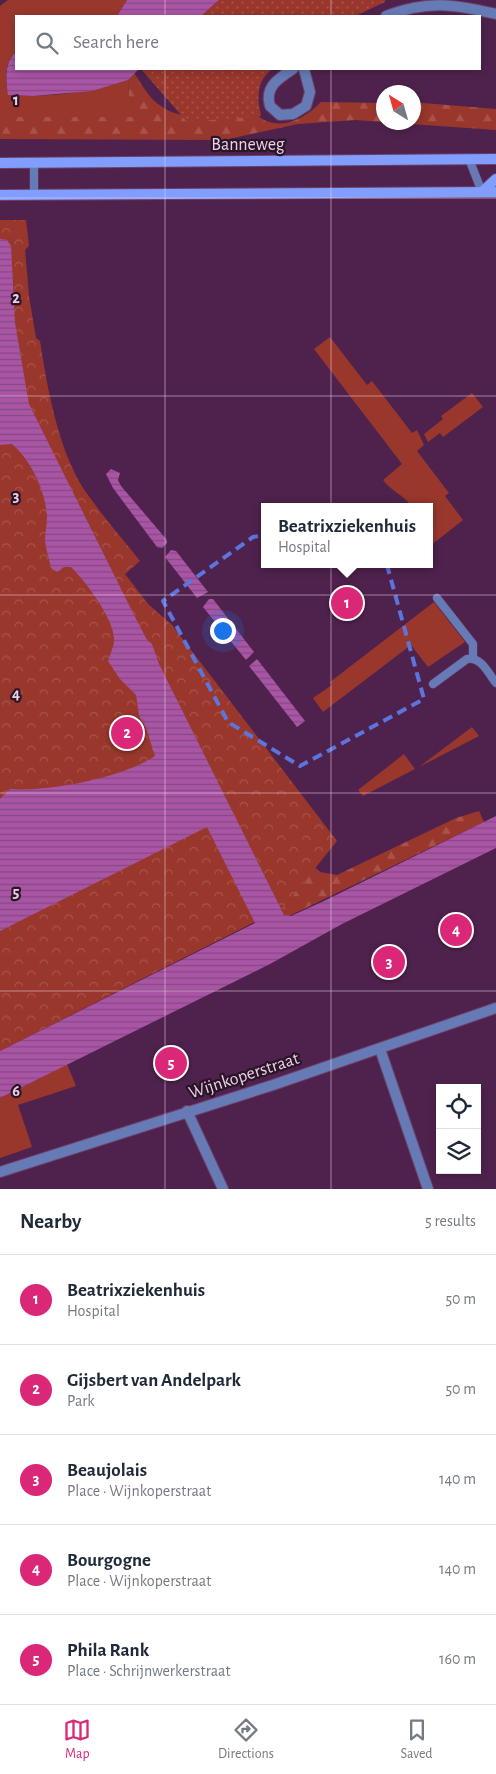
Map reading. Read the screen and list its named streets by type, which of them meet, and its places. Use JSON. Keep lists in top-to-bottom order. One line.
{"streets":{"main road":["Banneweg"],"street":["Wijnkoperstraat"]},"north":"top left","page":{"search":"Search here","popup":["Beatrixziekenhuis","Hospital"],"pins":["1","2","4","3","5"],"heading":["Nearby","5 results"],"list":[{"mark":"1","name":"Beatrixziekenhuis","note":"Hospital","value":"50 m"},{"mark":"2","name":"Gijsbert van Andelpark","note":"Park","value":"50 m"},{"mark":"3","name":"Beaujolais","note":"Place · Wijnkoperstraat","value":"140 m"},{"mark":"4","name":"Bourgogne","note":"Place · Wijnkoperstraat","value":"140 m"},{"mark":"5","name":"Phila Rank","note":"Place · Schrijnwerkerstraat","value":"160 m"}],"nav":["Map","Directions","Saved"]},"grid":{"rows":["1","2","3","4","5","6"]}}
